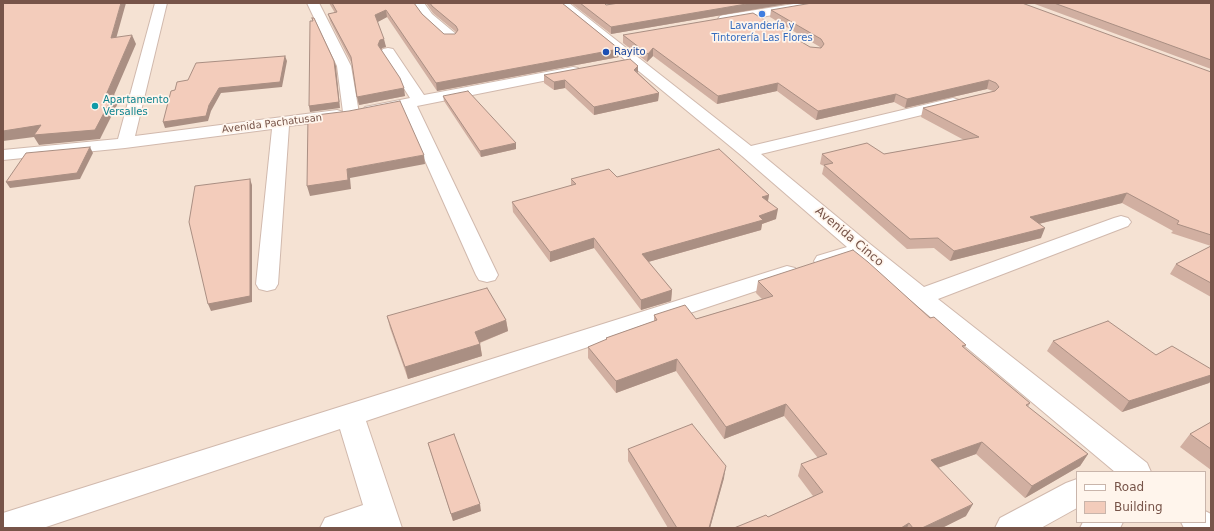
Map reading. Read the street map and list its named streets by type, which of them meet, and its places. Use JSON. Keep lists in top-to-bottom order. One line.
{"streets":{"street":["Avenida Pachatusan","Avenida Cinco"]},"places":["Lavandería y Tintorería Las Flores","Rayito","Apartamento Versalles"],"legend":["Road","Building"]}
